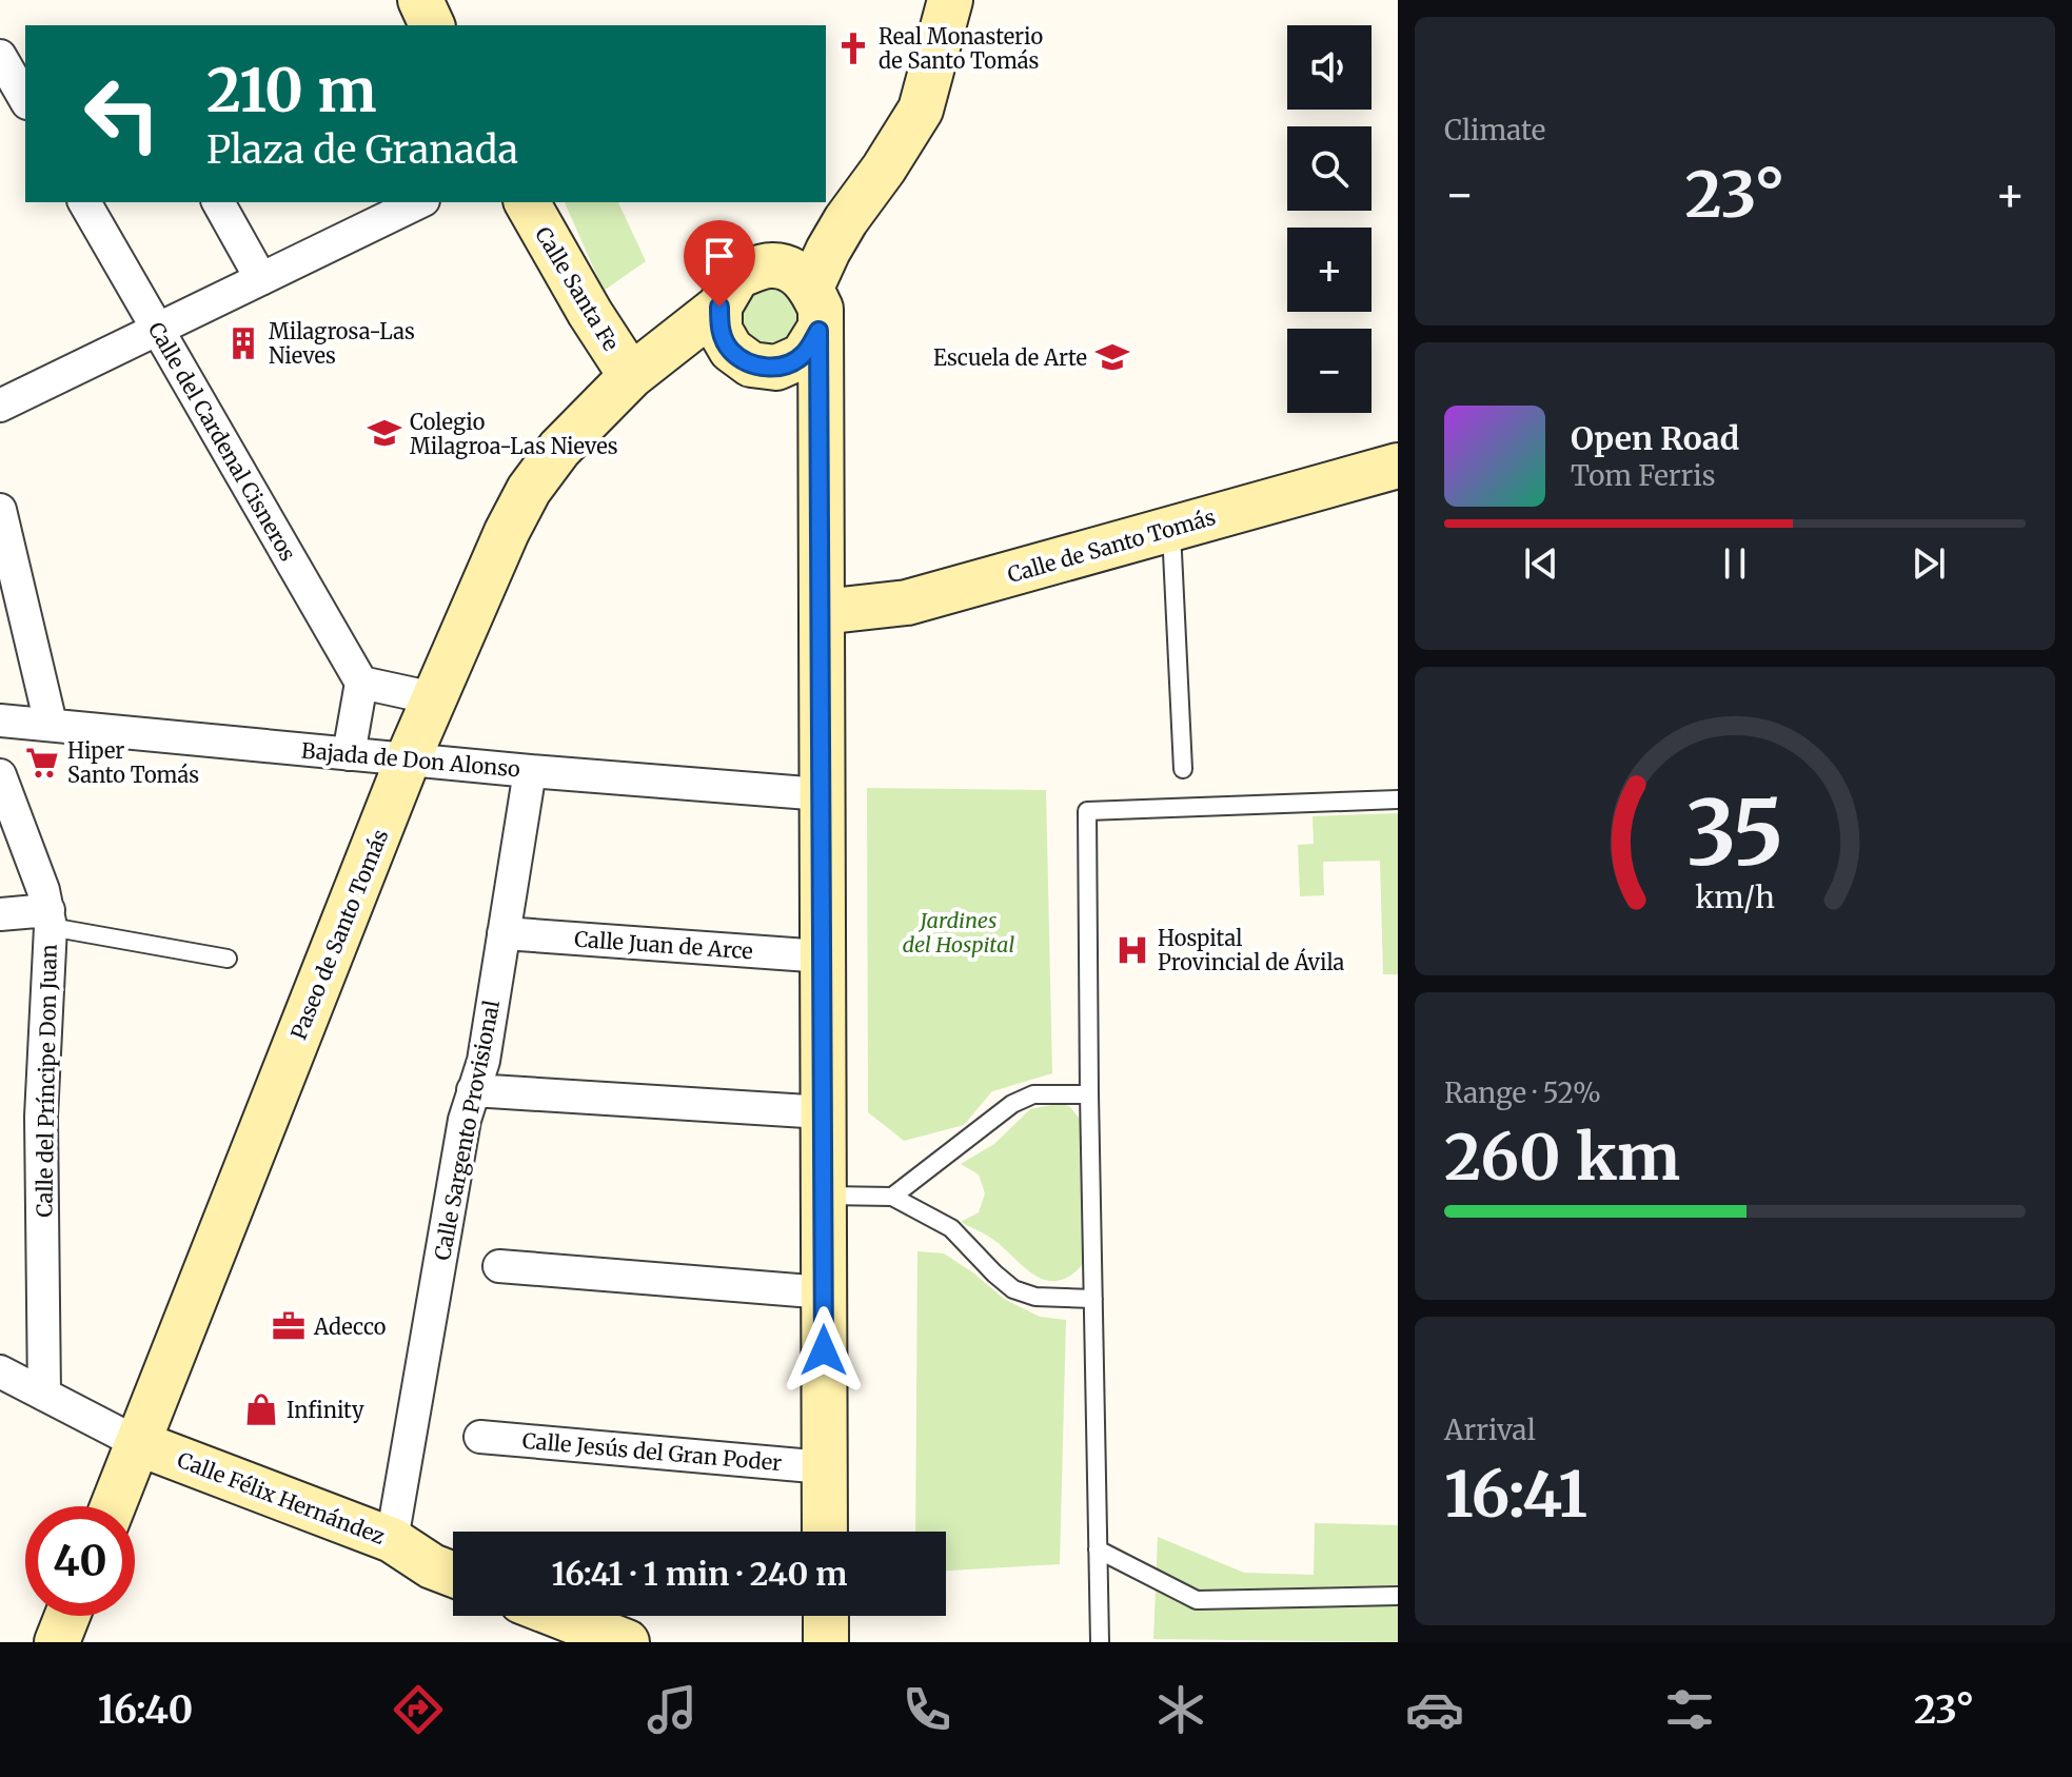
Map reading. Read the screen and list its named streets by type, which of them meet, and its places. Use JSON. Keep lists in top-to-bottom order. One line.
{"streets":{"street":["Calle Santa Fe","Calle del Cardenal Cisneros","Calle de Santo Tomás","Bajada de Don Alonso","Paseo de Santo Tomás","Calle Juan de Arce","Calle del Príncipe Don Juan","Calle Sargento Provisional","Calle Jesús del Gran Poder","Calle Félix Hernández"]},"crossings":[["Calle Santa Fe","Paseo de Santo Tomás"],["Bajada de Don Alonso","Paseo de Santo Tomás"],["Bajada de Don Alonso","Calle Sargento Provisional"],["Paseo de Santo Tomás","Calle Félix Hernández"],["Calle Juan de Arce","Calle Sargento Provisional"],["Calle Sargento Provisional","Calle Félix Hernández"]],"parks":["Jardines del Hospital"],"places":{"church":["Real Monasterio de Santo Tomás"],"building":["Milagrosa-Las Nieves"],"school or university":["Escuela de Arte","Colegio Milagroa-Las Nieves"],"supermarket":["Hiper Santo Tomás"],"hospital":["Hospital Provincial de Ávila"],"office":["Adecco"],"shop":["Infinity"]},"page":{"tile":["Climate",["Range · 52%","260 km"],["Arrival","16:41"]],"map_buttons":["+","−"],"turn":["210 m","Plaza de Granada"],"heat":["−","23°","+"],"song":["Open Road","Tom Ferris"],"limit":"40","trip":"16:41 · 1 min · 240 m","tabs":["16:40","23°"],"gauge":["35","km/h"]}}
